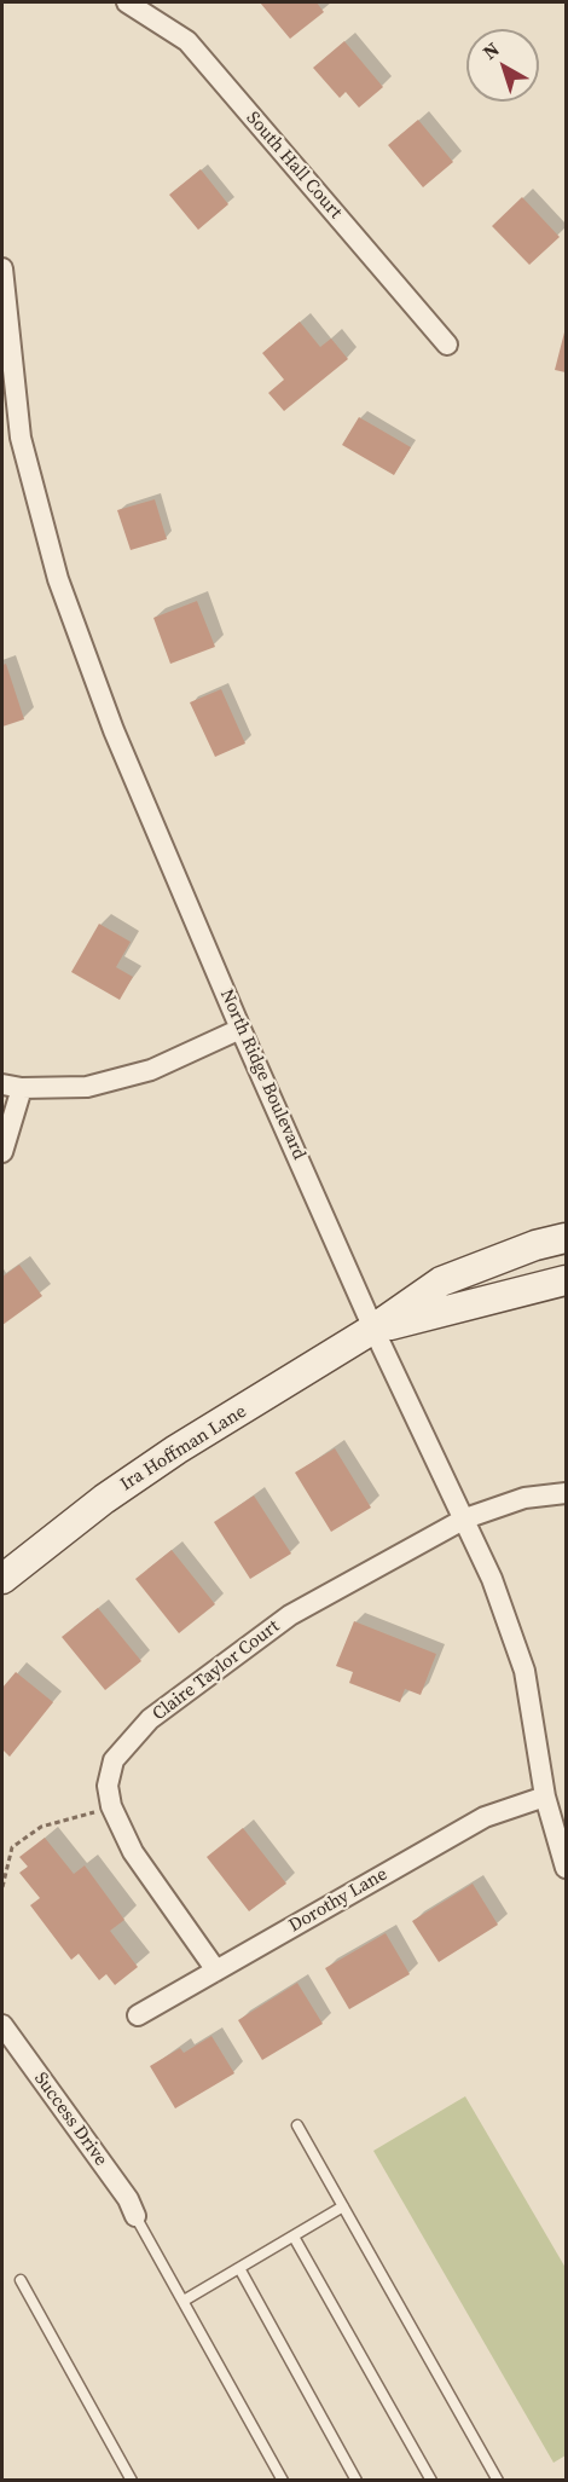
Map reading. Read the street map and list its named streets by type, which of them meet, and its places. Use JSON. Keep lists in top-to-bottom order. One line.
{"streets":{"main road":["Ira Hoffman Lane"],"street":["South Hall Court","North Ridge Boulevard","Claire Taylor Court","Dorothy Lane","Success Drive"]},"crossings":[["North Ridge Boulevard","Ira Hoffman Lane"],["North Ridge Boulevard","Claire Taylor Court"],["North Ridge Boulevard","Dorothy Lane"],["Claire Taylor Court","Dorothy Lane"]],"north":"top left"}
